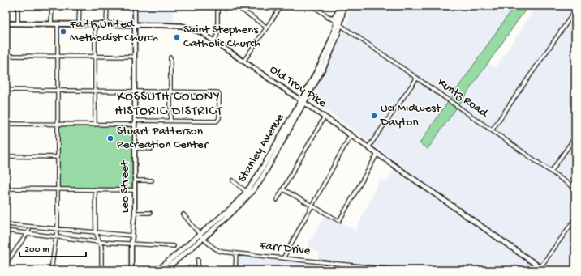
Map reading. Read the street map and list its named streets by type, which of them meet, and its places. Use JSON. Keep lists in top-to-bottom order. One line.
{"streets":{"main road":["Old Troy Pike","Stanley Avenue"],"street":["Kuntz Road","Leo Street","Farr Drive"]},"crossings":[["Old Troy Pike","Stanley Avenue"],["Old Troy Pike","Leo Street"],["Kuntz Road","Stanley Avenue"],["Stanley Avenue","Farr Drive"]],"districts":["KOSSUTH COLONY HISTORIC DISTRICT"],"places":["Faith United Methodist Church","Saint Stephens Catholic Church","Uci Midwest Dayton","Stuart Patterson Recreation Center"],"scale_bar":"200 m"}
